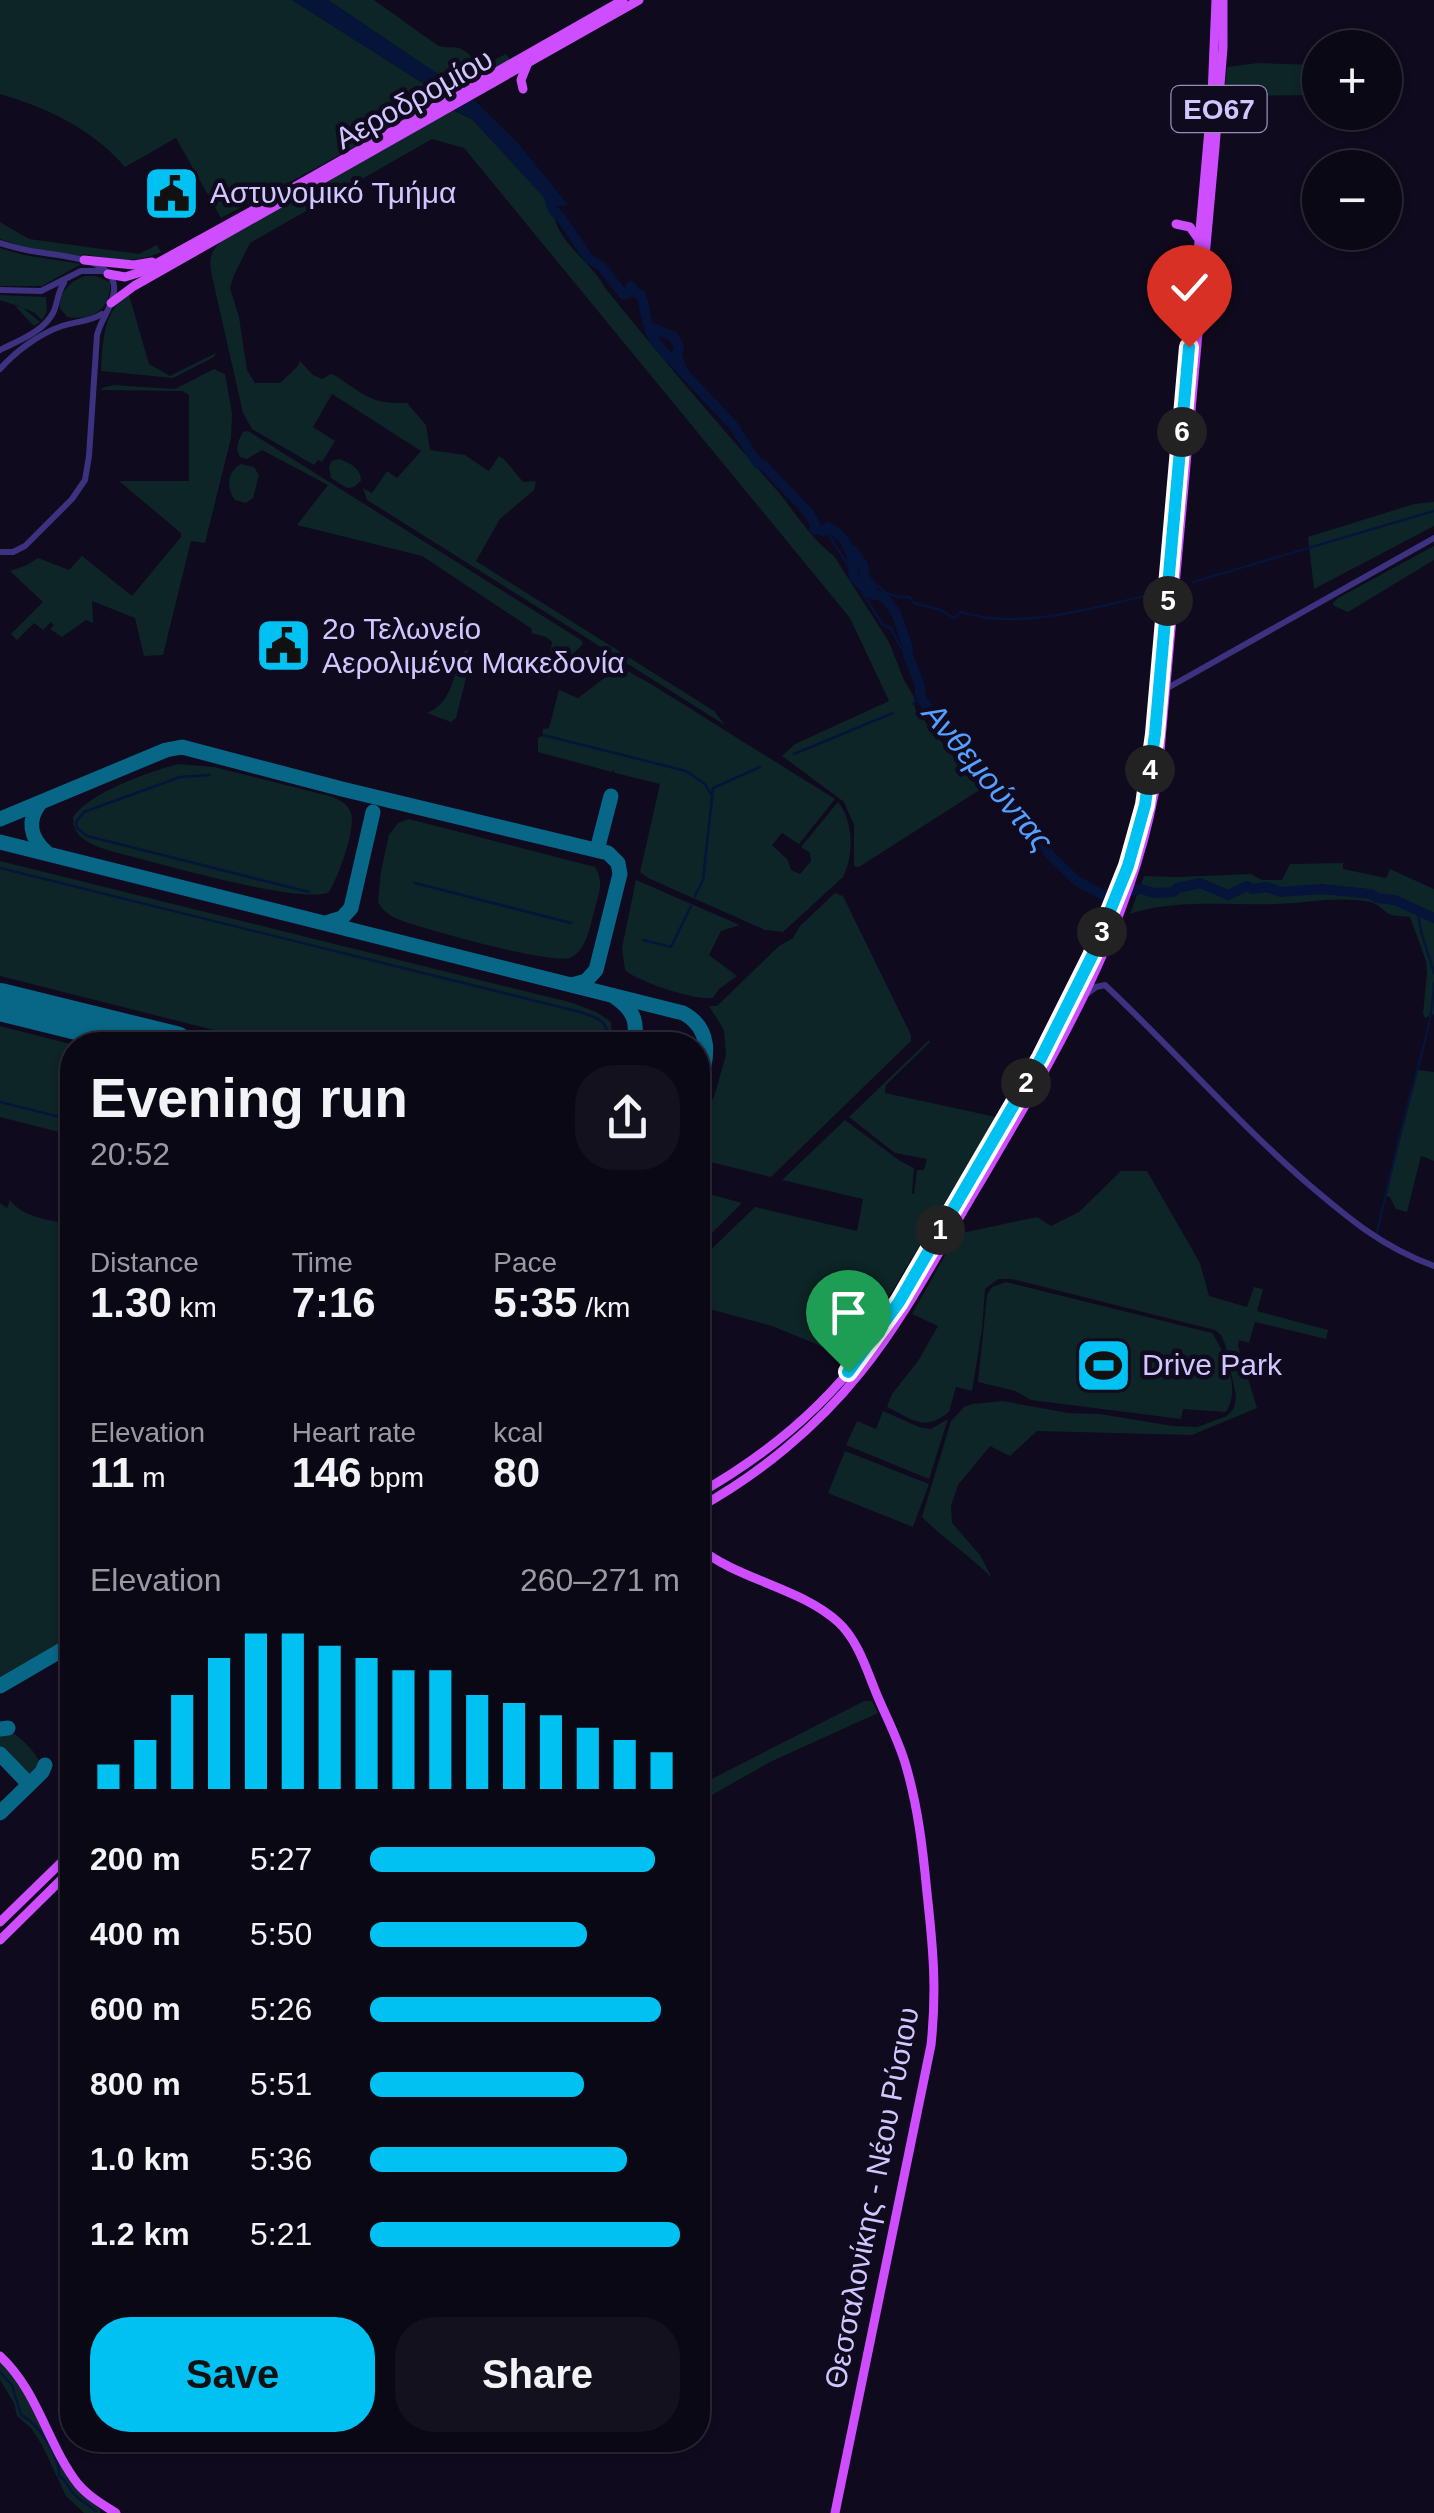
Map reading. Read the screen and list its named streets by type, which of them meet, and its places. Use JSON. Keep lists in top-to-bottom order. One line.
{"streets":{"main road":["Αεροδρομίου","ΕΟ67","Θεσσαλονίκης - Νέου Ρύσιου"]},"water":["Ανθεμούντας"],"places":{"public building":["Αστυνομικό Τμήμα","2ο Τελωνείο Αερολιμένα Μακεδονία"],"sports":["Drive Park"]},"page":{"map_buttons":["+","−"],"pins":["6","5","4","3","2","1"],"heading":["Evening run","20:52"],"stats":[["Distance","1.30 km"],["Time","7:16"],["Pace","5:35 /km"],["Elevation","11 m"],["Heart rate","146 bpm"],["kcal","80"]],"chart":["Elevation","260–271 m"],"list":[{"name":"200 m","note":"5:27"},{"name":"400 m","note":"5:50"},{"name":"600 m","note":"5:26"},{"name":"800 m","note":"5:51"},{"name":"1.0 km","note":"5:36"},{"name":"1.2 km","note":"5:21"}],"buttons":["Save","Share"]}}
